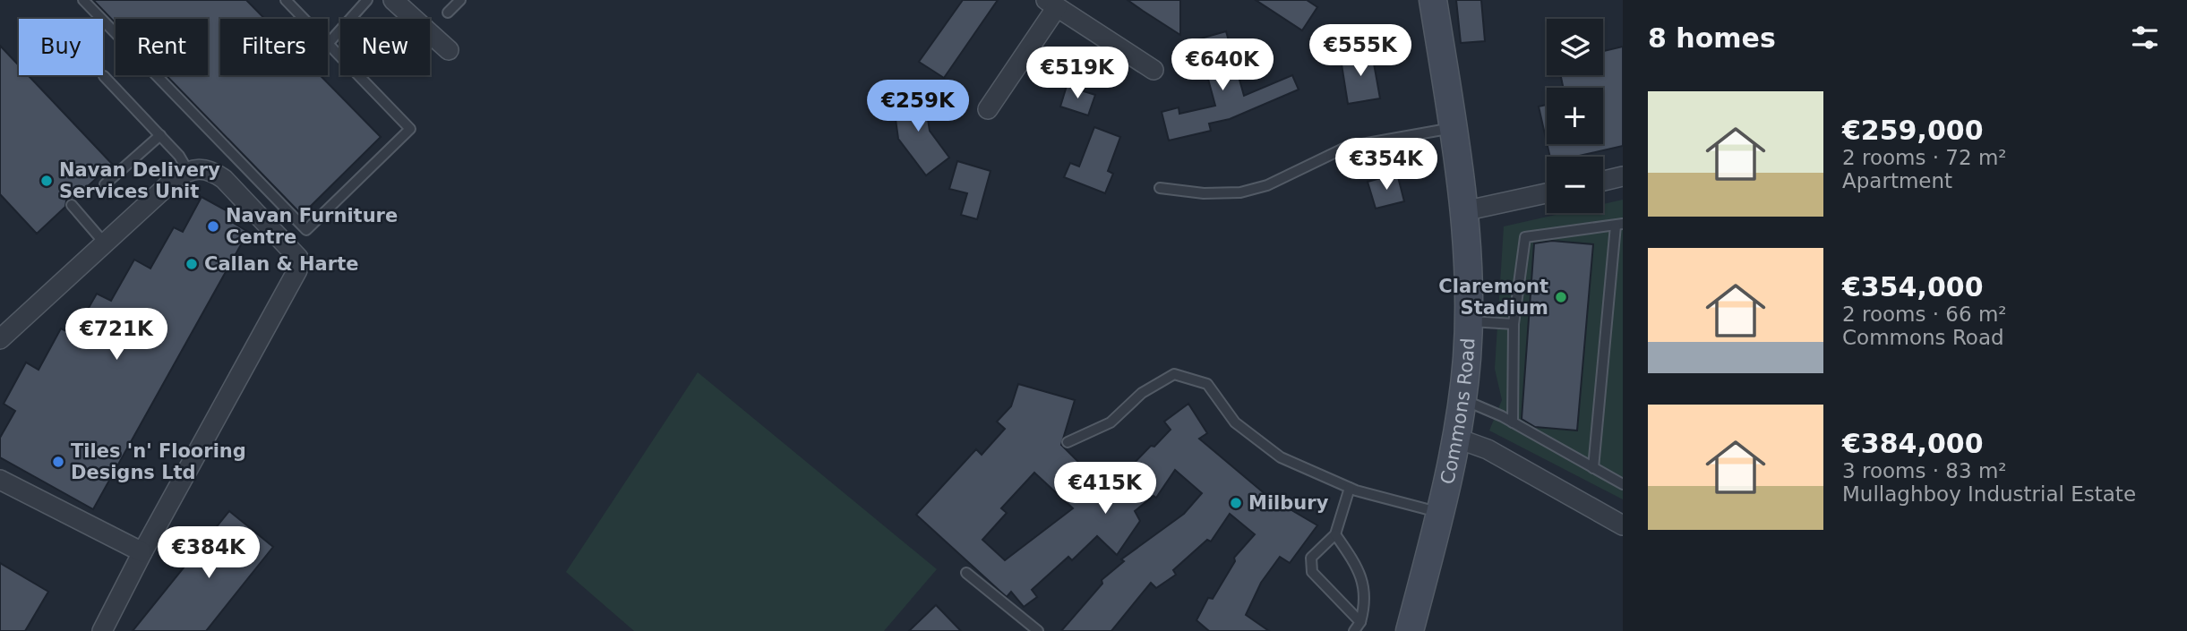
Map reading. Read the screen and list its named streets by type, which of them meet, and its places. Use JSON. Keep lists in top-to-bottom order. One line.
{"streets":{"street":["Commons Road"]},"places":["Navan Delivery Services Unit","Navan Furniture Centre","Callan & Harte","Claremont Stadium","Tiles 'n' Flooring Designs Ltd","Milbury"],"page":{"heading":"8 homes","map_buttons":["+","−"],"chip":["Buy","Rent","Filters","New"],"price":["€555K","€640K","€519K","€259K","€354K","€721K","€415K","€384K"],"list":[{"name":"€259,000","note":"2 rooms · 72 m² · Apartment"},{"name":"€354,000","note":"2 rooms · 66 m² · Commons Road"},{"name":"€384,000","note":"3 rooms · 83 m² · Mullaghboy Industrial Estate"}]}}
